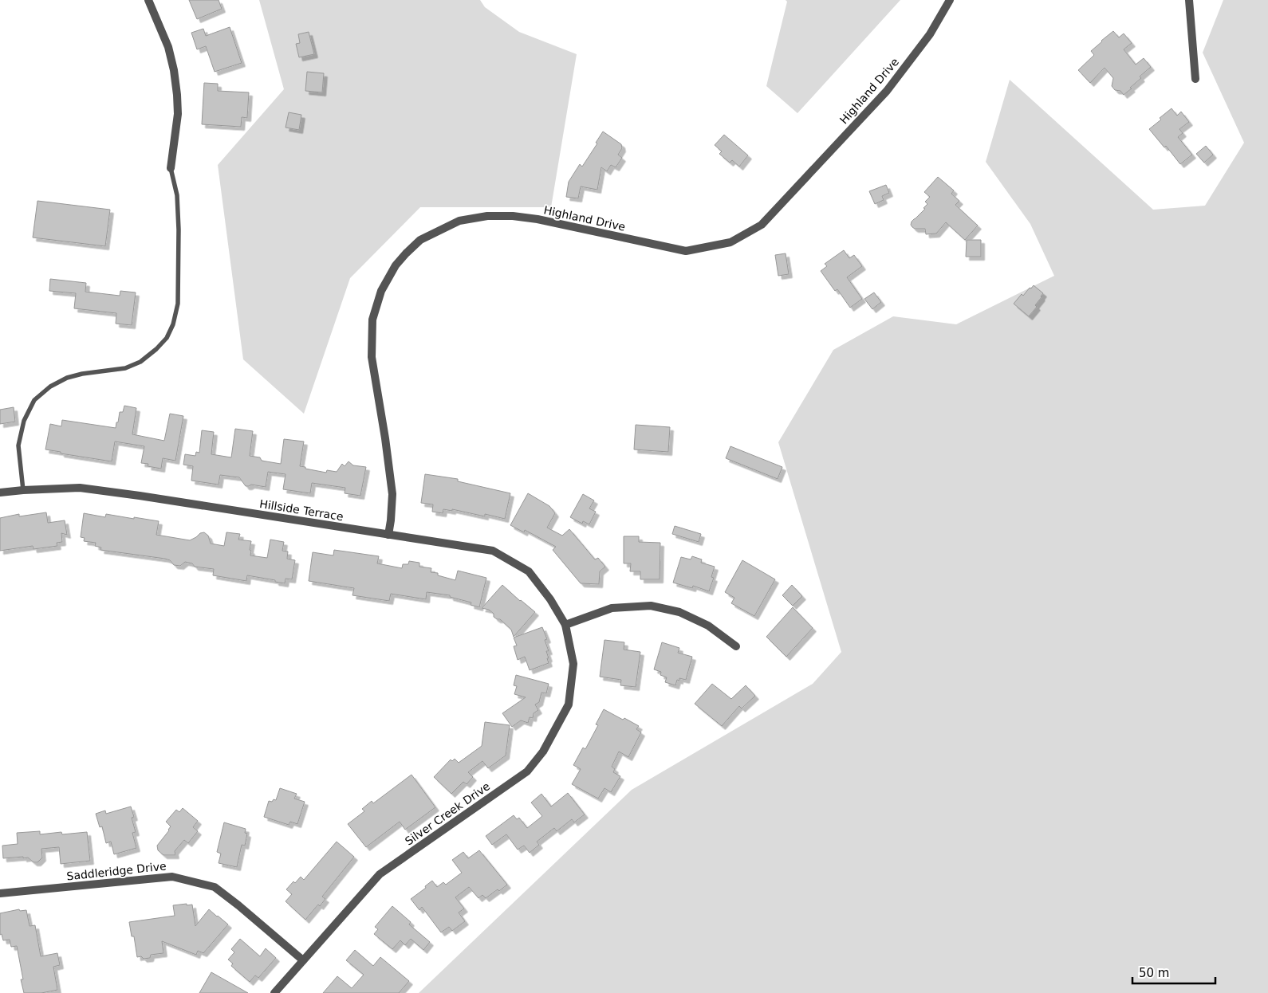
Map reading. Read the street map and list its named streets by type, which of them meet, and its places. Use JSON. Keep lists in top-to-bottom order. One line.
{"streets":{"street":["Highland Drive","Hillside Terrace","Silver Creek Drive","Saddleridge Drive"]},"crossings":[["Highland Drive","Hillside Terrace"],["Hillside Terrace","Silver Creek Drive"],["Silver Creek Drive","Saddleridge Drive"]],"scale_bar":"50 m"}
